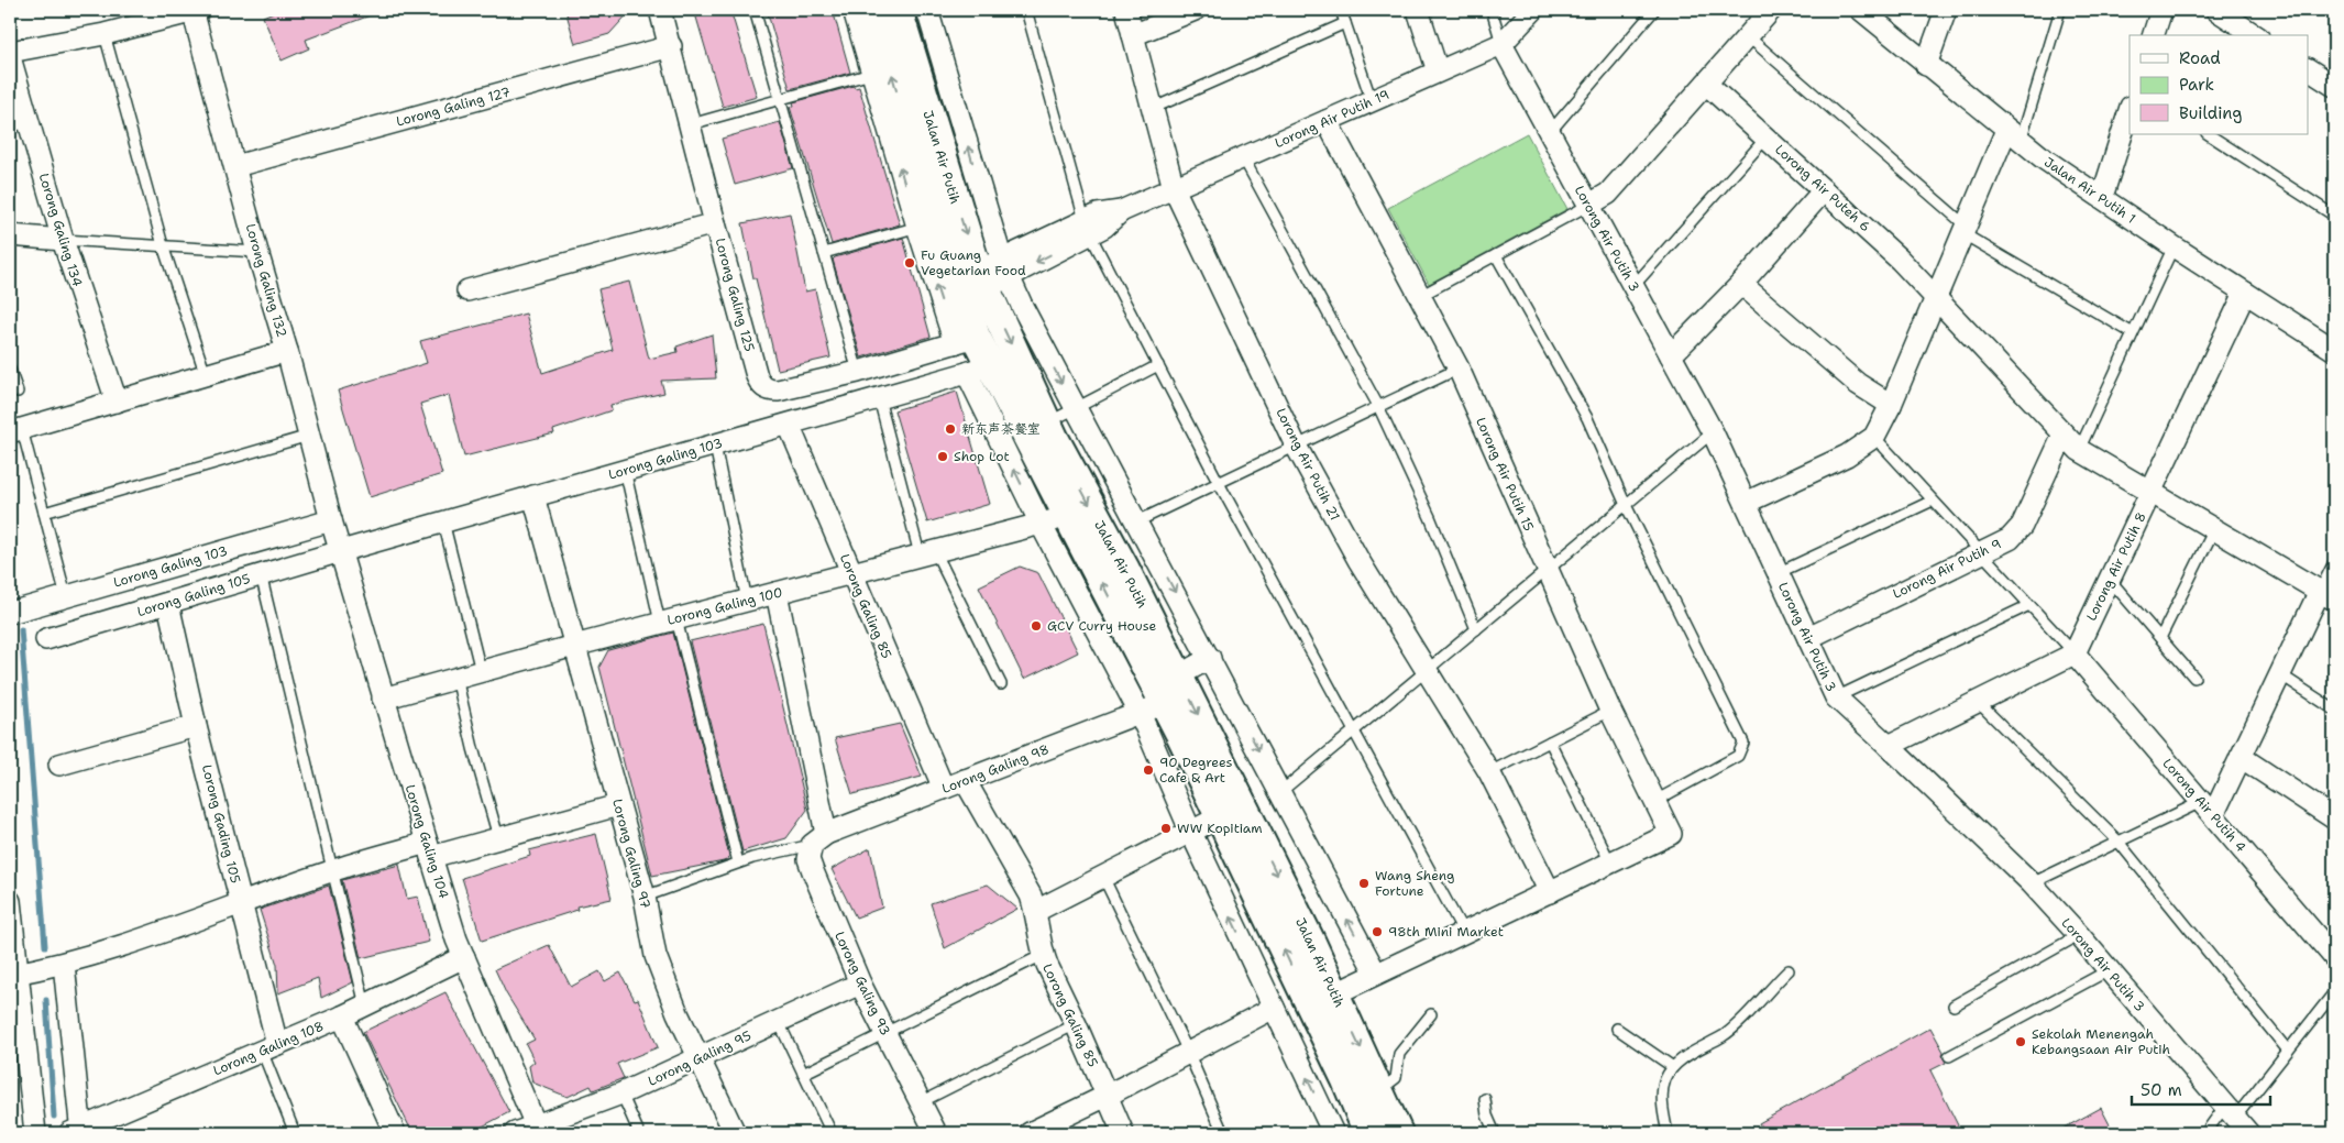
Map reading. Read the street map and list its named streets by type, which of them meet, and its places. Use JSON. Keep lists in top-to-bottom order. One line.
{"streets":{"street":["Lorong Galing 127","Lorong Air Putih 19","Jalan Air Putih","Lorong Air Puteh 6","Jalan Air Putih 1","Lorong Galing 134","Lorong Air Putih 3","Lorong Galing 132","Lorong Galing 125","Lorong Galing 103","Lorong Air Putih 21","Lorong Air Putih 15","Lorong Air Putih 8","Lorong Air Putih 9","Lorong Galing 105","Lorong Galing 100","Lorong Galing 85","Lorong Galing 98","Lorong Air Putih 4","Lorong Gading 105","Lorong Galing 104","Lorong Galing 97","Lorong Galing 93","Lorong Galing 108","Lorong Galing 95"]},"crossings":[["Lorong Galing 127","Lorong Galing 132"],["Lorong Galing 127","Lorong Galing 125"],["Lorong Air Putih 19","Jalan Air Putih"],["Lorong Air Putih 19","Lorong Air Putih 3"],["Lorong Air Putih 19","Lorong Air Putih 21"],["Lorong Air Putih 19","Lorong Air Putih 15"],["Jalan Air Putih","Lorong Galing 125"],["Jalan Air Putih","Lorong Galing 103"],["Jalan Air Putih","Lorong Galing 100"],["Jalan Air Putih","Lorong Galing 98"],["Lorong Air Puteh 6","Lorong Air Putih 8"],["Lorong Air Puteh 6","Lorong Air Putih 9"],["Jalan Air Putih 1","Lorong Air Putih 8"],["Lorong Air Putih 3","Lorong Air Putih 9"],["Lorong Galing 132","Lorong Galing 103"],["Lorong Galing 132","Lorong Galing 105"],["Lorong Galing 132","Lorong Galing 104"],["Lorong Galing 103","Lorong Galing 105"],["Lorong Galing 103","Lorong Galing 85"],["Lorong Galing 103","Lorong Galing 104"],["Lorong Galing 103","Lorong Galing 97"],["Lorong Air Putih 8","Lorong Air Putih 4"],["Lorong Galing 105","Lorong Gading 105"],["Lorong Galing 105","Lorong Galing 104"],["Lorong Galing 100","Lorong Galing 85"],["Lorong Galing 100","Lorong Galing 104"],["Lorong Galing 100","Lorong Galing 97"],["Lorong Galing 100","Lorong Galing 93"],["Lorong Galing 85","Lorong Galing 98"],["Lorong Galing 98","Lorong Galing 93"],["Lorong Gading 105","Lorong Galing 108"],["Lorong Galing 104","Lorong Galing 108"],["Lorong Galing 104","Lorong Galing 95"],["Lorong Galing 97","Lorong Galing 95"],["Lorong Galing 93","Lorong Galing 95"]],"places":["Fu Guang Vegetarian Food","新东声茶餐室","Shop Lot","GCV Curry House","90 Degrees Cafe & Art","WW Kopitiam","Wang Sheng Fortune","98th Mini Market","Sekolah Menengah Kebangsaan Air Putih"],"legend":["Road","Park","Building"],"scale_bar":"50 m"}
